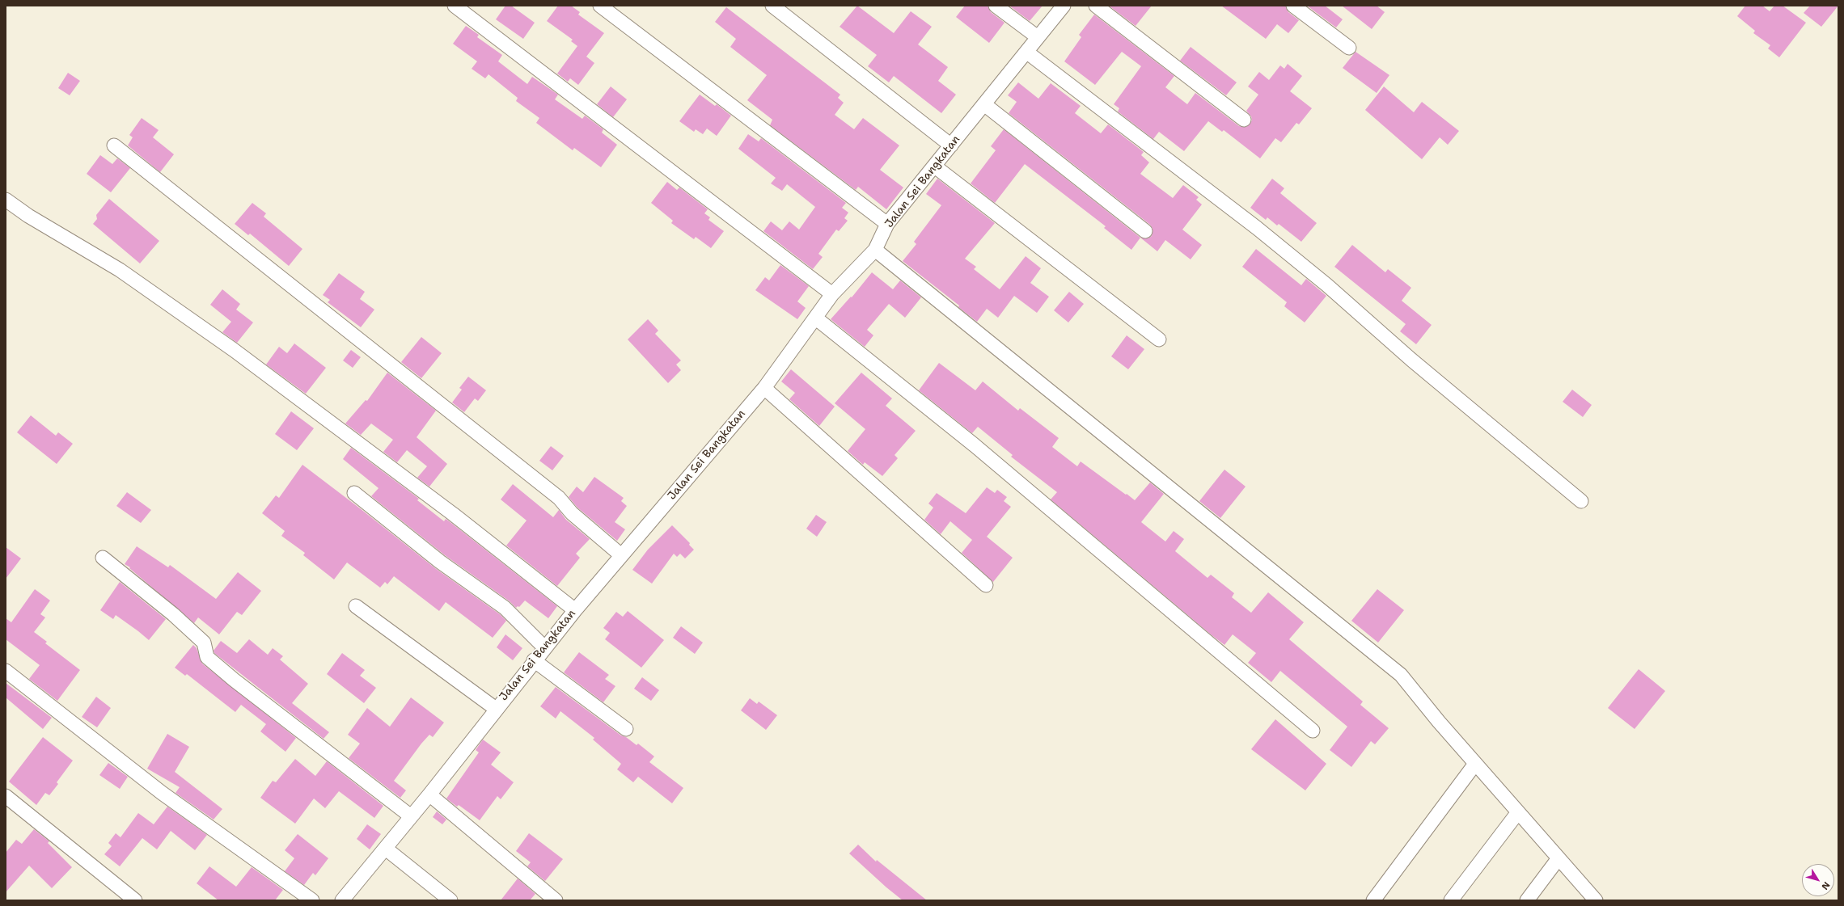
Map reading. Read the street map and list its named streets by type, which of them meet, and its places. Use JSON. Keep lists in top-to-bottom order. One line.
{"streets":{"street":["Jalan Sei Bangkatan"]},"north":"bottom right"}
